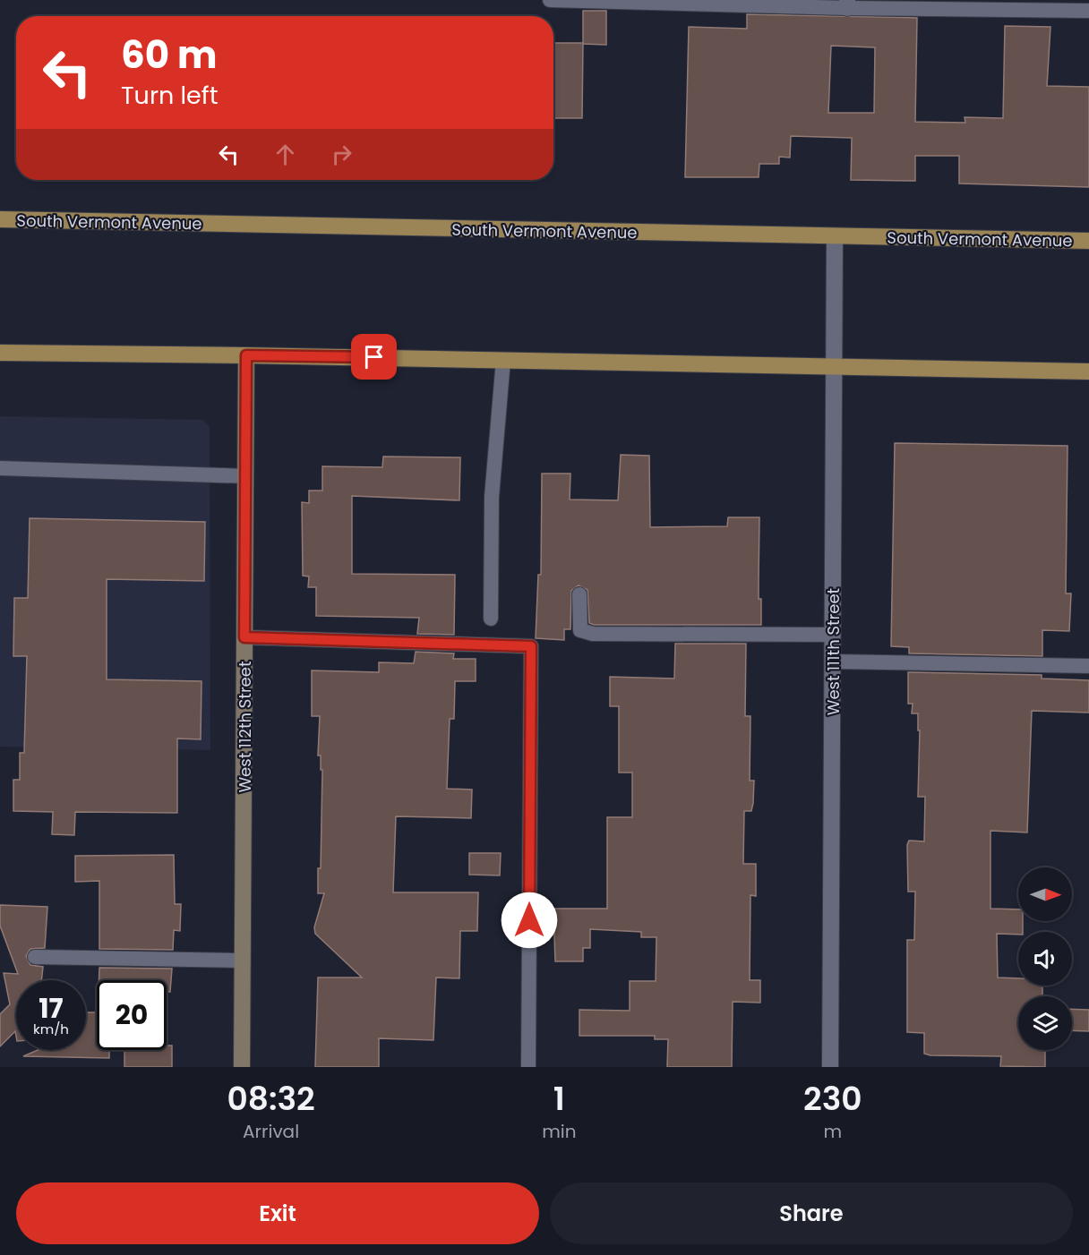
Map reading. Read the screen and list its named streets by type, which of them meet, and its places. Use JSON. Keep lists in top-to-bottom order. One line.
{"streets":{"main road":["South Vermont Avenue"],"street":["West 111th Street","West 112th Street"]},"crossings":[["South Vermont Avenue","West 111th Street"]],"north":"right","page":{"turn":["60 m","Turn left"],"speed":"17 km/h","limit":"20","eta":["08:32","Arrival","1","min","230","m"],"buttons":["Exit","Share"]}}
